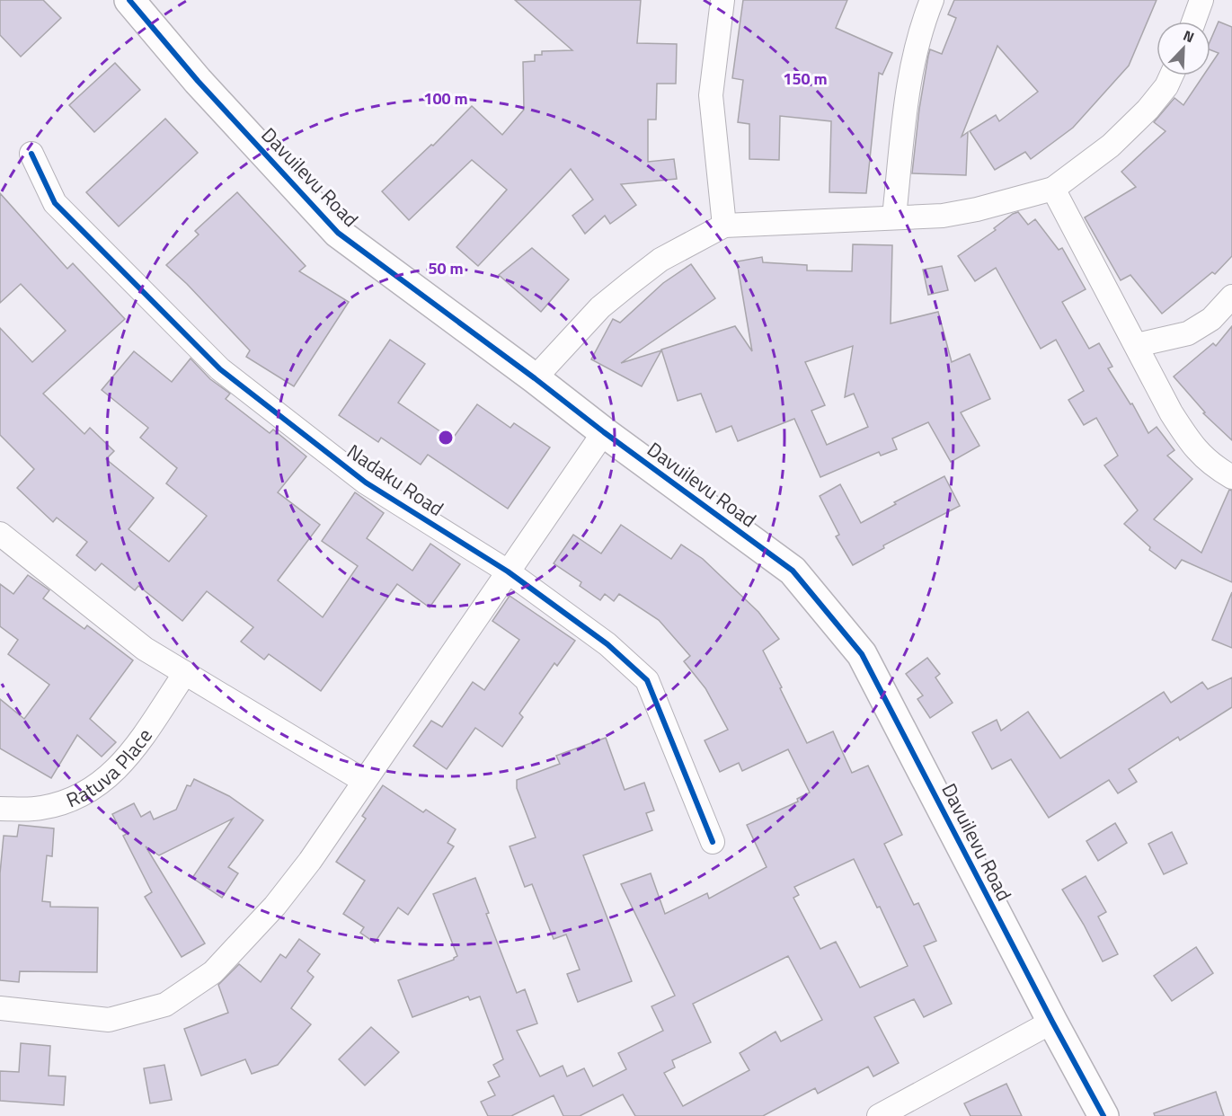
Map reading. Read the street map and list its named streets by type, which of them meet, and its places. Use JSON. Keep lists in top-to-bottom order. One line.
{"streets":{"street":["Davuilevu Road","Nadaku Road","Ratuva Place"]},"north":"top right","rings":["150 m","100 m","50 m"]}
